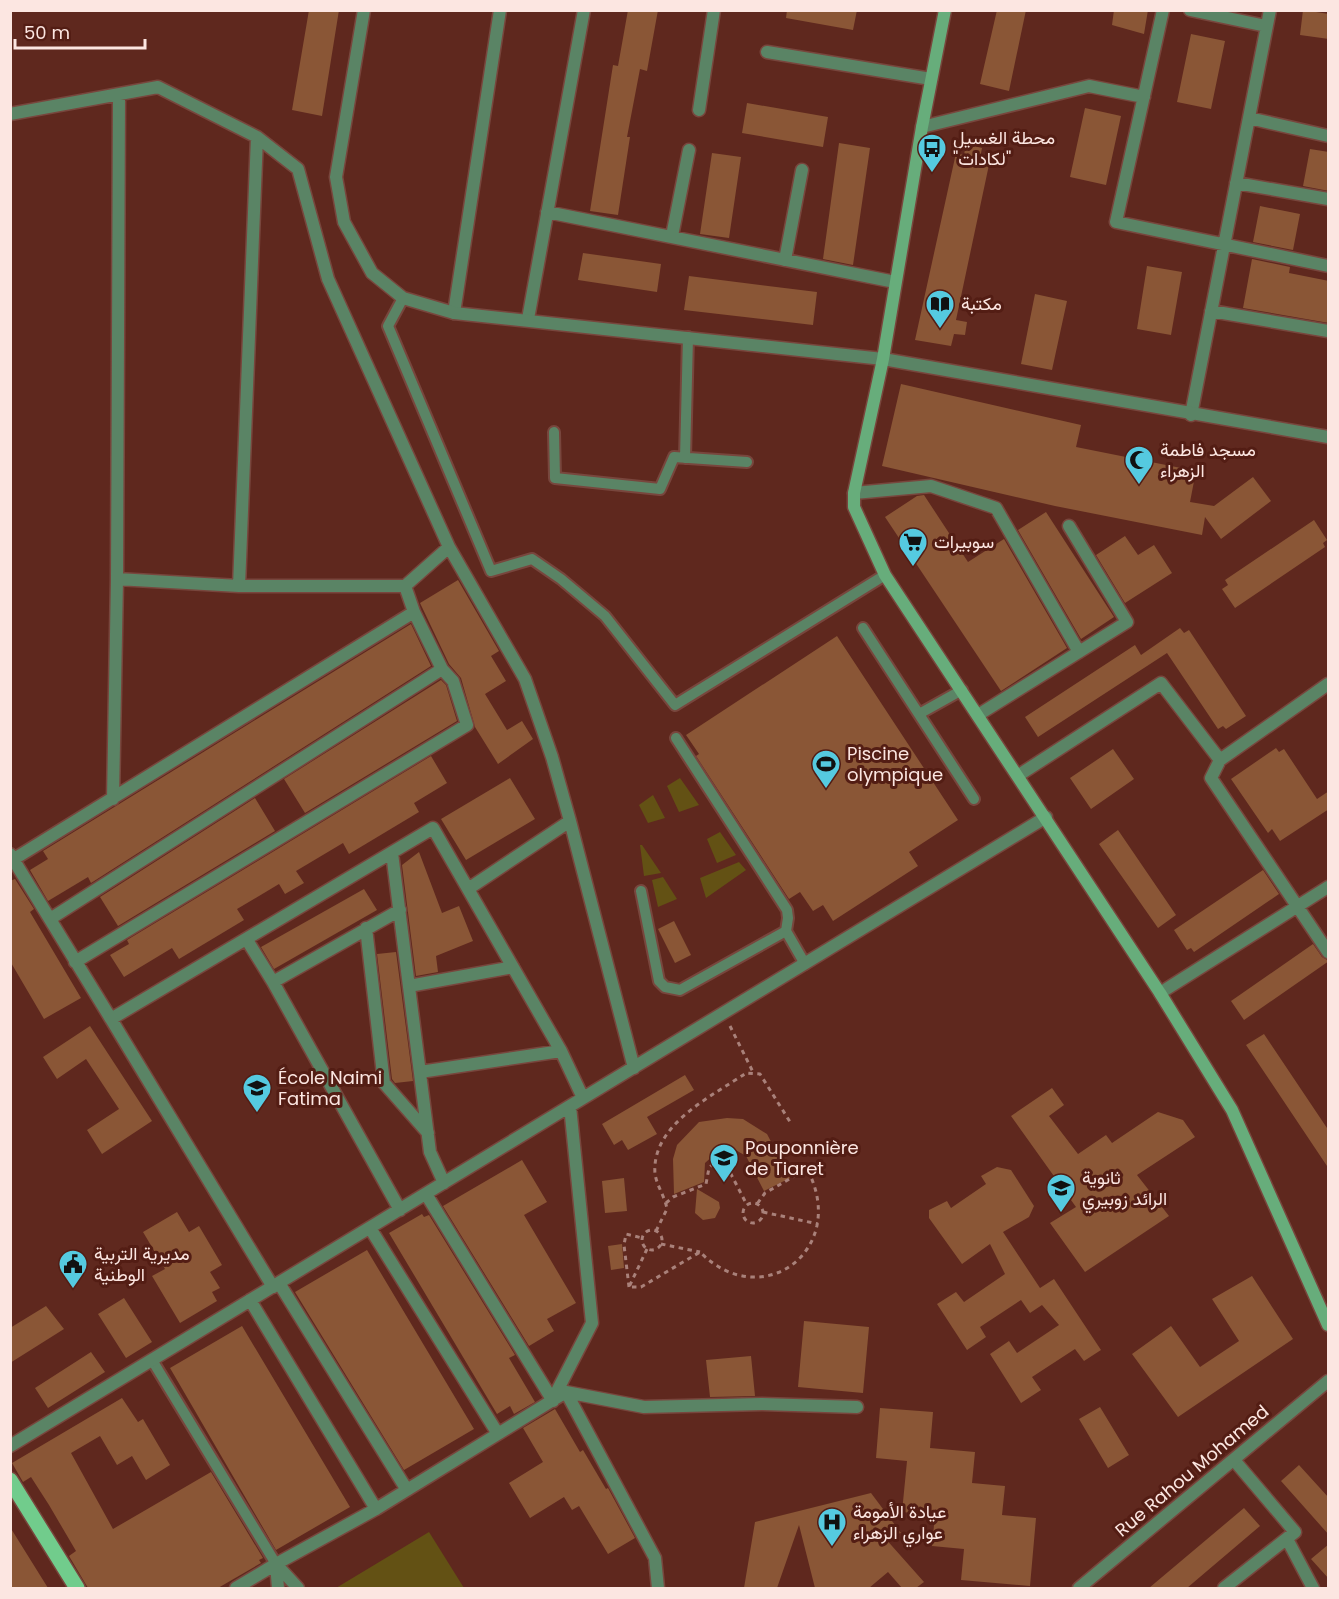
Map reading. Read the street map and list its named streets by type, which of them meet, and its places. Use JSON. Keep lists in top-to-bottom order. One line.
{"streets":{"street":["Rue Rahou Mohamed"]},"places":{"bus stop":["محطة الغسيل \"لكادات\""],"library":["مكتبة"],"mosque":["مسجد فاطمة الزهراء"],"supermarket":["سوبيرات"],"sports":["Piscine olympique"],"school or university":["École Naimi Fatima","Pouponnière de Tiaret","ثانوية الرائد زوبيري"],"public building":["مديرية التربية الوطنية"],"hospital":["عيادة الأمومة عواري الزهراء"]},"scale_bar":"50 m"}
